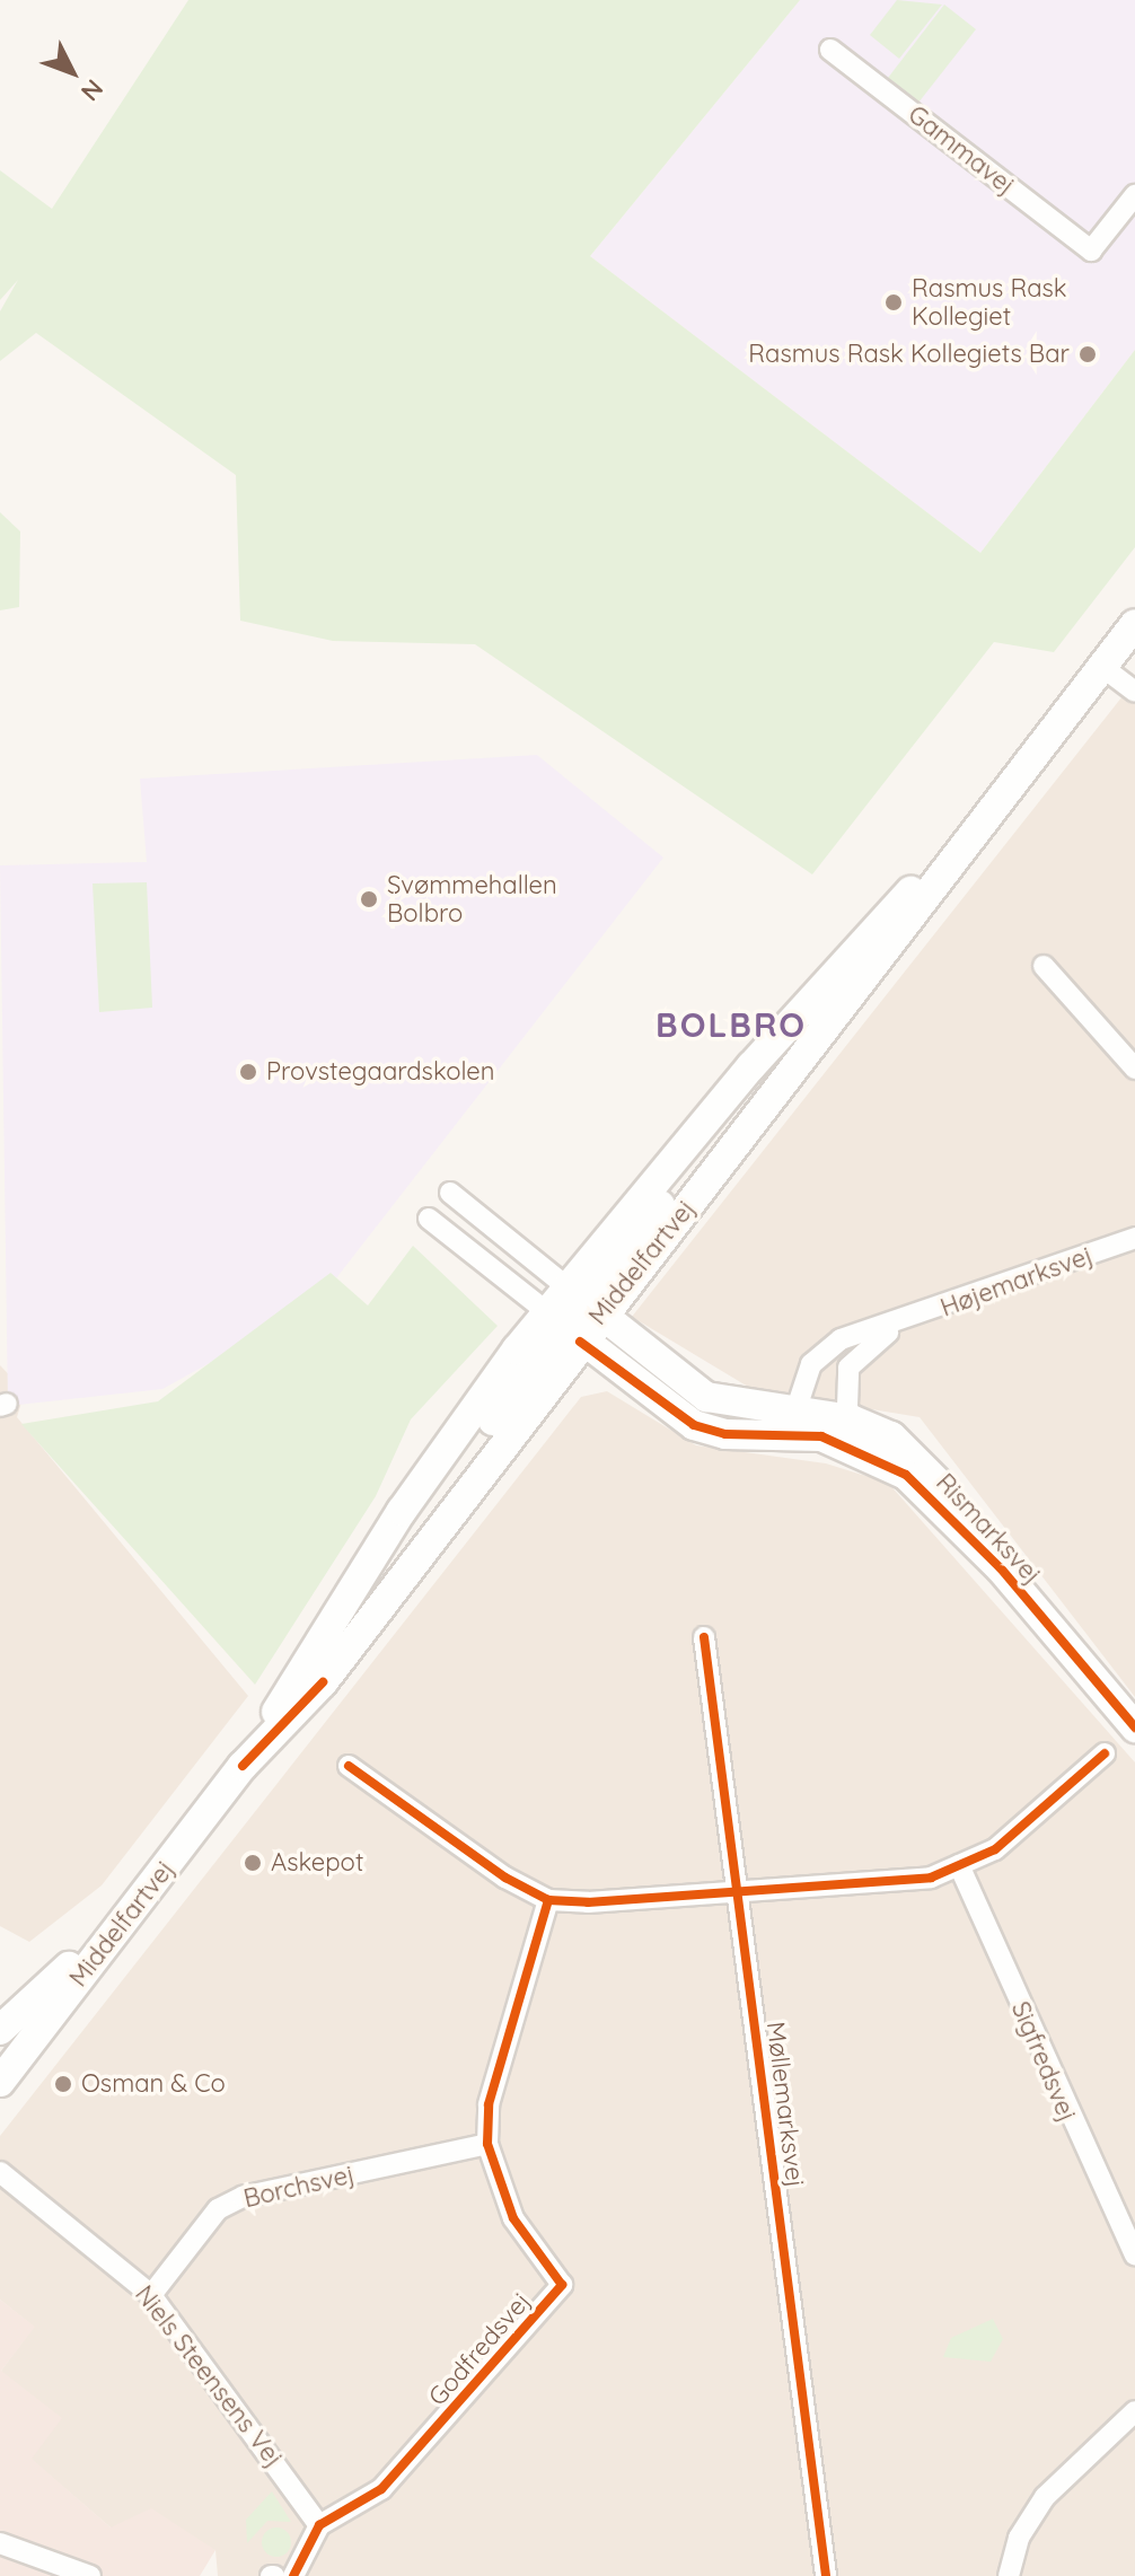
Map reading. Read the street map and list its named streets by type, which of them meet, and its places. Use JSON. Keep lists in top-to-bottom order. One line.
{"streets":{"main road":["Middelfartvej","Rismarksvej"],"street":["Gammavej","Højemarksvej","Sigfredsvej","Møllemarksvej","Borchsvej","Godfredsvej","Niels Steensens Vej"]},"crossings":[["Middelfartvej","Rismarksvej"],["Højemarksvej","Rismarksvej"],["Borchsvej","Godfredsvej"],["Borchsvej","Niels Steensens Vej"],["Godfredsvej","Niels Steensens Vej"]],"districts":["BOLBRO"],"places":["Rasmus Rask Kollegiet","Rasmus Rask Kollegiets Bar","Svømmehallen Bolbro","Provstegaardskolen","Askepot","Osman & Co"],"north":"bottom right"}
